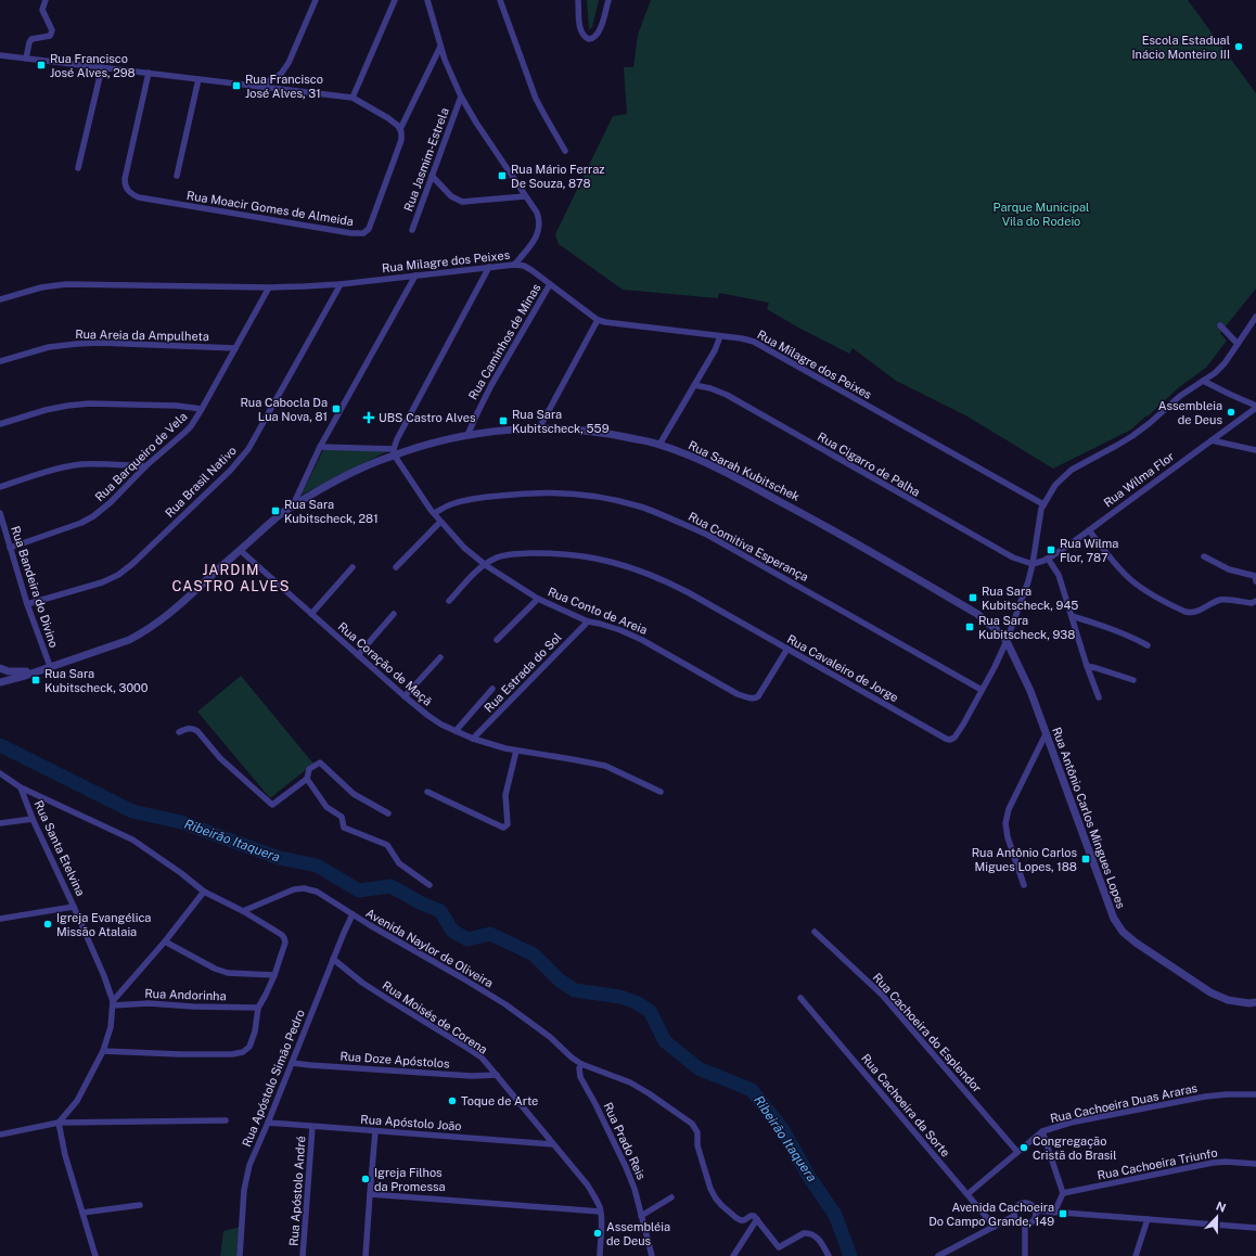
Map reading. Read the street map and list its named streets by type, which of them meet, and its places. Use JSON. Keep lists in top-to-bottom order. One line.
{"streets":{"street":["Rua Jasmim-Estrela","Rua Moacir Gomes de Almeida","Rua Milagre dos Peixes","Rua Areia da Ampulheta","Rua Caminhos de Minas","Rua Barqueiro de Vela","Rua Cigarro de Palha","Rua Sarah Kubitschek","Rua Wilma Flor","Rua Brasil Nativo","Rua Comitiva Esperança","Rua Bandeira do Divino","Rua Conto de Areia","Rua Coração de Maçã","Rua Cavaleiro de Jorge","Rua Estrada do Sol","Rua Antônio Carlos Mingues Lopes","Rua Santa Etelvina","Avenida Naylor de Oliveira","Rua Andorinha","Rua Moisés de Corena","Rua Cachoeira do Esplendor","Rua Doze Apóstolos","Rua Apóstolo Simão Pedro","Rua Cachoeira Duas Araras","Rua Cachoeira da Sorte","Rua Apóstolo João","Rua Prado Reis","Rua Cachoeira Triunfo","Rua Apóstolo André"]},"crossings":[["Rua Milagre dos Peixes","Rua Caminhos de Minas"],["Rua Milagre dos Peixes","Rua Barqueiro de Vela"],["Rua Milagre dos Peixes","Rua Brasil Nativo"],["Rua Milagre dos Peixes","Rua Cavaleiro de Jorge"],["Rua Areia da Ampulheta","Rua Barqueiro de Vela"],["Rua Caminhos de Minas","Rua Sarah Kubitschek"],["Rua Barqueiro de Vela","Rua Bandeira do Divino"],["Rua Cigarro de Palha","Rua Wilma Flor"],["Rua Cigarro de Palha","Rua Cavaleiro de Jorge"],["Rua Sarah Kubitschek","Rua Bandeira do Divino"],["Rua Sarah Kubitschek","Rua Conto de Areia"],["Rua Sarah Kubitschek","Rua Coração de Maçã"],["Rua Sarah Kubitschek","Rua Cavaleiro de Jorge"],["Rua Sarah Kubitschek","Rua Antônio Carlos Mingues Lopes"],["Rua Wilma Flor","Rua Cavaleiro de Jorge"],["Rua Brasil Nativo","Rua Bandeira do Divino"],["Rua Comitiva Esperança","Rua Conto de Areia"],["Rua Comitiva Esperança","Rua Cavaleiro de Jorge"],["Rua Conto de Areia","Rua Cavaleiro de Jorge"],["Rua Conto de Areia","Rua Estrada do Sol"],["Rua Coração de Maçã","Rua Estrada do Sol"],["Rua Cavaleiro de Jorge","Rua Antônio Carlos Mingues Lopes"],["Rua Santa Etelvina","Rua Andorinha"],["Avenida Naylor de Oliveira","Rua Apóstolo Simão Pedro"],["Avenida Naylor de Oliveira","Rua Prado Reis"],["Rua Moisés de Corena","Rua Doze Apóstolos"],["Rua Moisés de Corena","Rua Apóstolo Simão Pedro"],["Rua Moisés de Corena","Rua Apóstolo João"],["Rua Cachoeira do Esplendor","Rua Cachoeira Duas Araras"],["Rua Doze Apóstolos","Rua Apóstolo Simão Pedro"],["Rua Apóstolo Simão Pedro","Rua Apóstolo João"],["Rua Cachoeira Duas Araras","Rua Cachoeira da Sorte"],["Rua Apóstolo João","Rua Apóstolo André"]],"districts":["JARDIM CASTRO ALVES"],"water":["Ribeirão Itaquera"],"parks":["Parque Municipal Vila do Rodeio"],"places":{"other":["Escola Estadual Inácio Monteiro III","Assembleia de Deus","Igreja Evangélica Missão Atalaia","Toque de Arte","Congregação Cristã do Brasil","Igreja Filhos da Promessa","Assembléia de Deus"],"transit":["Rua Francisco José Alves, 298","Rua Francisco José Alves, 31","Rua Mário Ferraz De Souza, 878","Rua Cabocla Da Lua Nova, 81","Rua Sara Kubitscheck, 559","Rua Sara Kubitscheck, 281","Rua Wilma Flor, 787","Rua Sara Kubitscheck, 945","Rua Sara Kubitscheck, 938","Rua Sara Kubitscheck, 3000","Rua Antônio Carlos Migues Lopes, 188","Avenida Cachoeira Do Campo Grande, 149"],"health":["UBS Castro Alves"]},"north":"top"}
